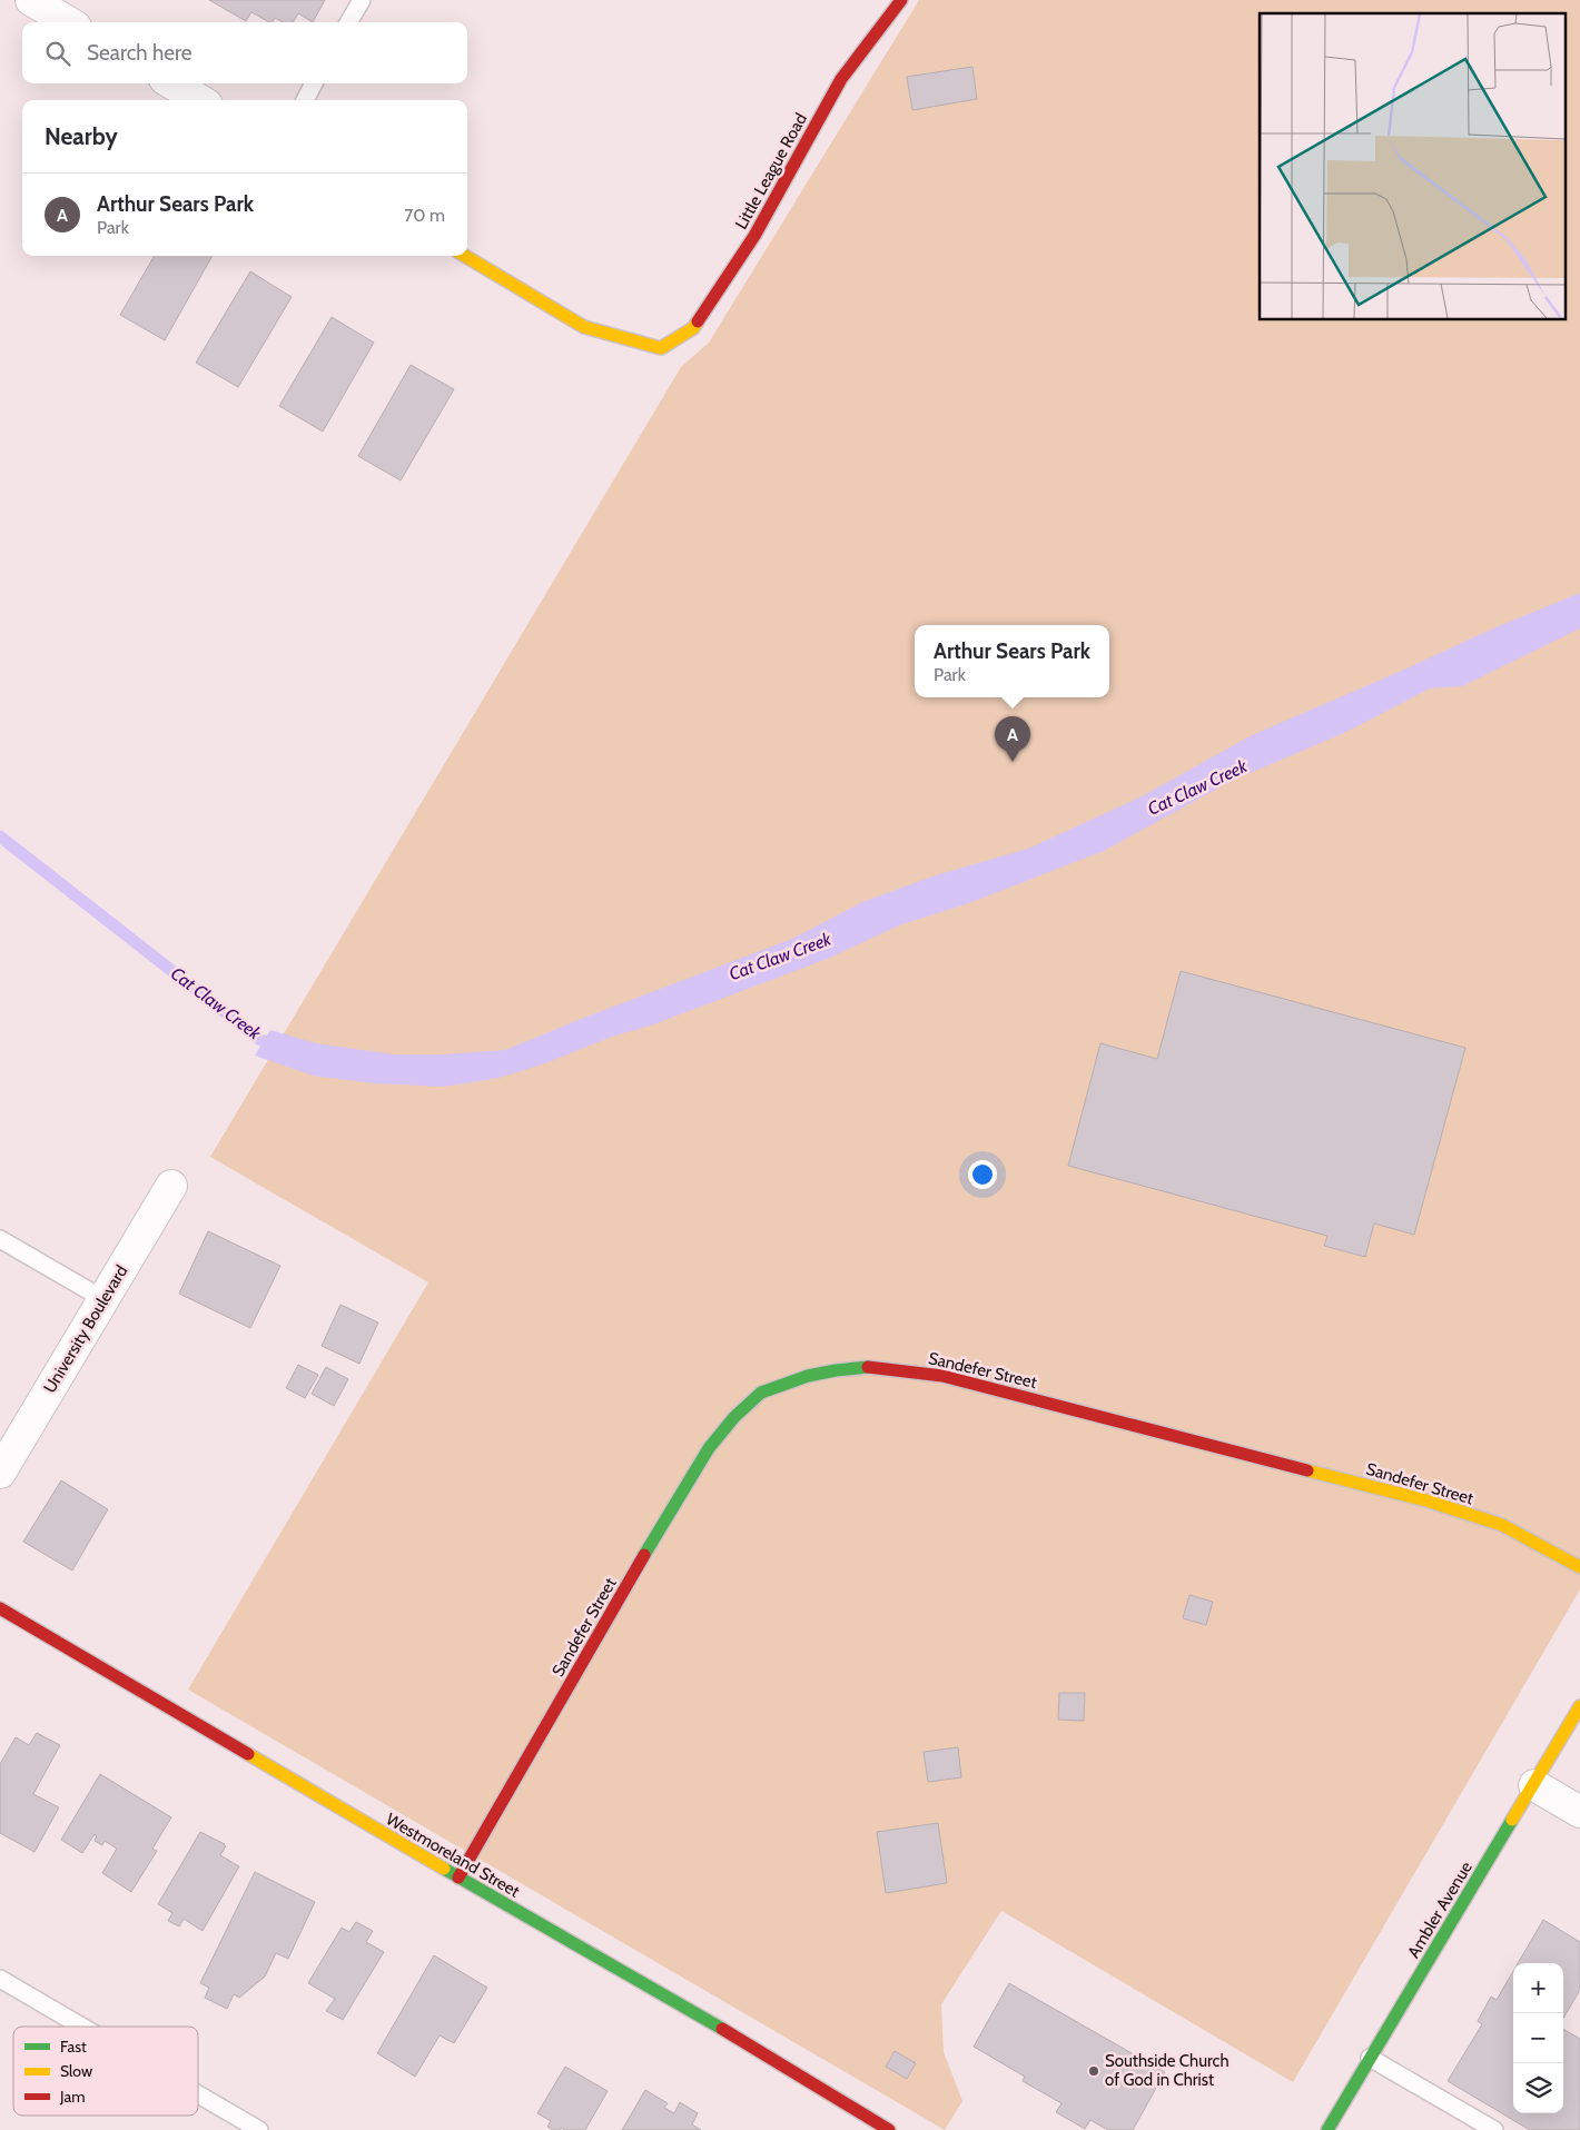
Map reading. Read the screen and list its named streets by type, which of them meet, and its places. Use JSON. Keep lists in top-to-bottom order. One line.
{"streets":{"street":["Little League Road","University Boulevard","Sandefer Street","Westmoreland Street","Ambler Avenue"]},"crossings":[["Sandefer Street","Westmoreland Street"]],"water":["Cat Claw Creek"],"places":["Southside Church of God in Christ"],"legend":["Fast","Slow","Jam"],"page":{"search":"Search here","heading":"Nearby","list":[{"mark":"A","name":"Arthur Sears Park","note":"Park","value":"70 m"}],"popup":["Arthur Sears Park","Park"],"pins":"A","map_buttons":["+","−"]}}
